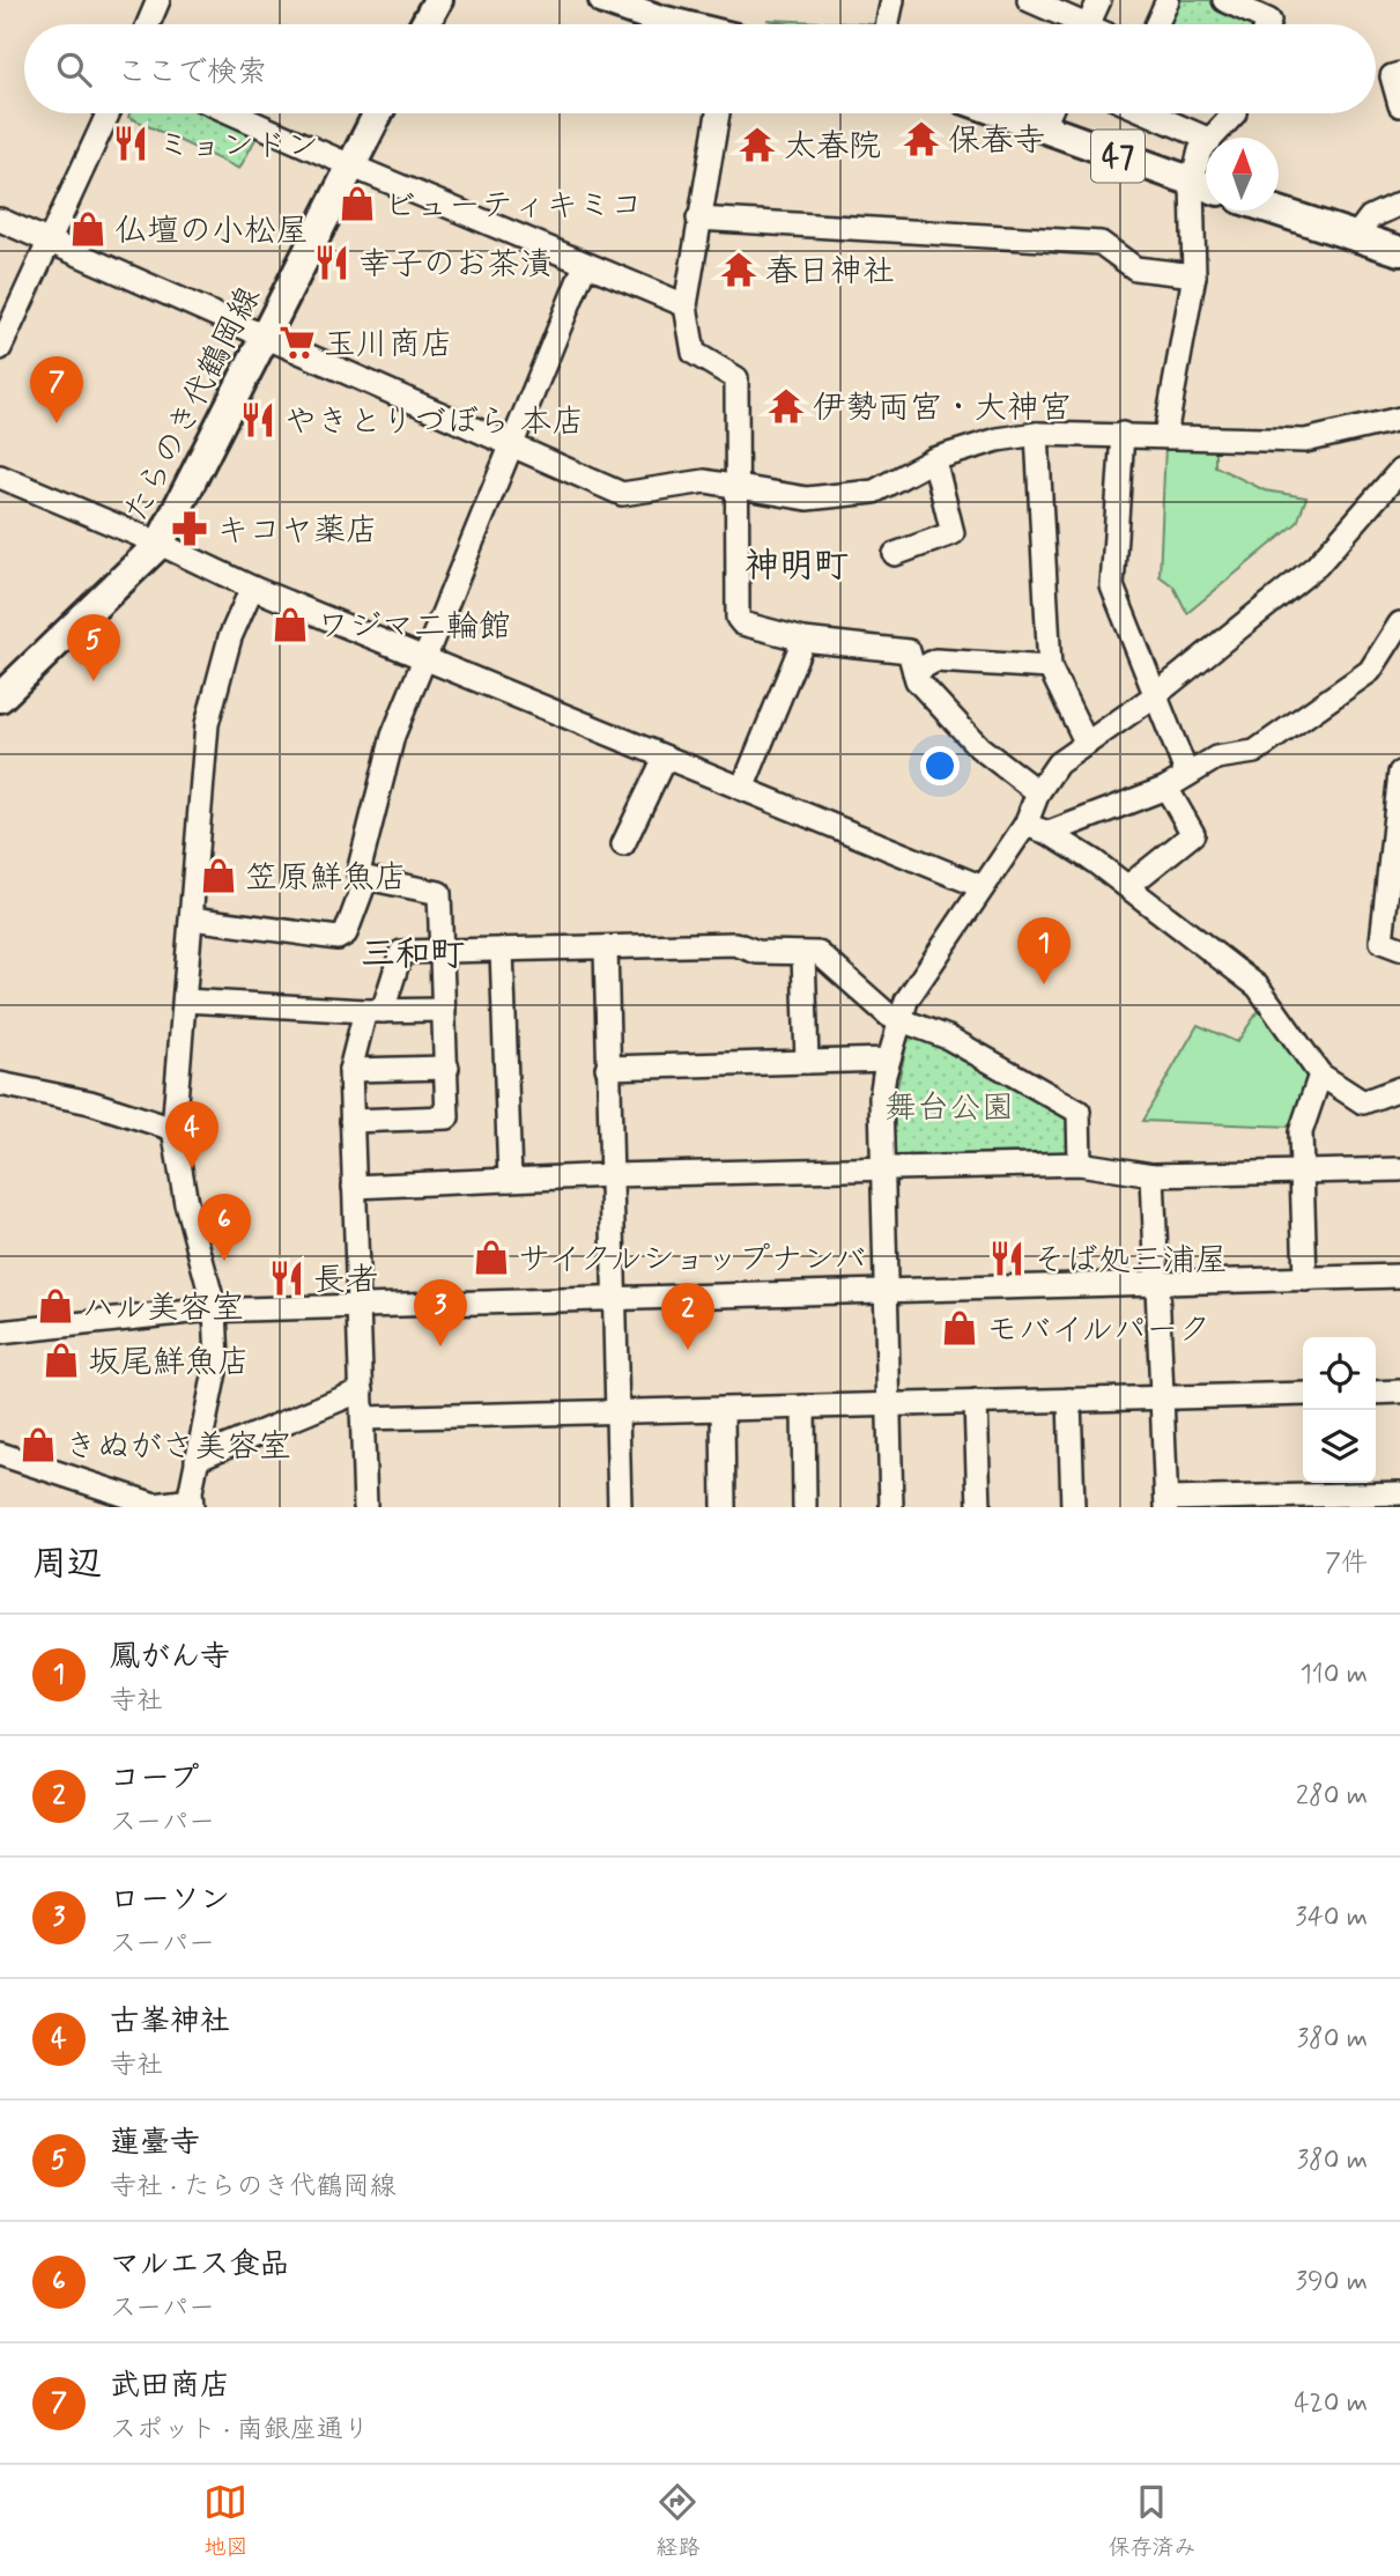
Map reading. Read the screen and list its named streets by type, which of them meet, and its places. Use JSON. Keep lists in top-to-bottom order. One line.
{"streets":{"main road":["47","たらのき代鶴岡線"]},"districts":["神明町","三和町"],"parks":["舞台公園"],"places":{"temple":["保春寺","太春院","春日神社","伊勢両宮・大神宮"],"restaurant":["ミョンドン","幸子のお茶漬","やきとりづぼら 本店","そば処三浦屋","長者"],"shop":["ビューティキミコ","仏壇の小松屋","ワジマ二輪館","笠原鮮魚店","サイクルショップナンバ","ハル美容室","モバイルパーク","坂尾鮮魚店","きぬがさ美容室"],"supermarket":["玉川商店"],"pharmacy":["キコヤ薬店"]},"north":"top","page":{"search":"ここで検索","pins":["7","5","1","4","6","3","2"],"heading":["周辺","7件"],"list":[{"mark":"1","name":"鳳がん寺","note":"寺社","value":"110 m"},{"mark":"2","name":"コープ","note":"スーパー","value":"280 m"},{"mark":"3","name":"ローソン","note":"スーパー","value":"340 m"},{"mark":"4","name":"古峯神社","note":"寺社","value":"380 m"},{"mark":"5","name":"蓮臺寺","note":"寺社 · たらのき代鶴岡線","value":"380 m"},{"mark":"6","name":"マルエス食品","note":"スーパー","value":"390 m"},{"mark":"7","name":"武田商店","note":"スポット · 南銀座通り","value":"420 m"}],"nav":["地図","経路","保存済み"]}}
